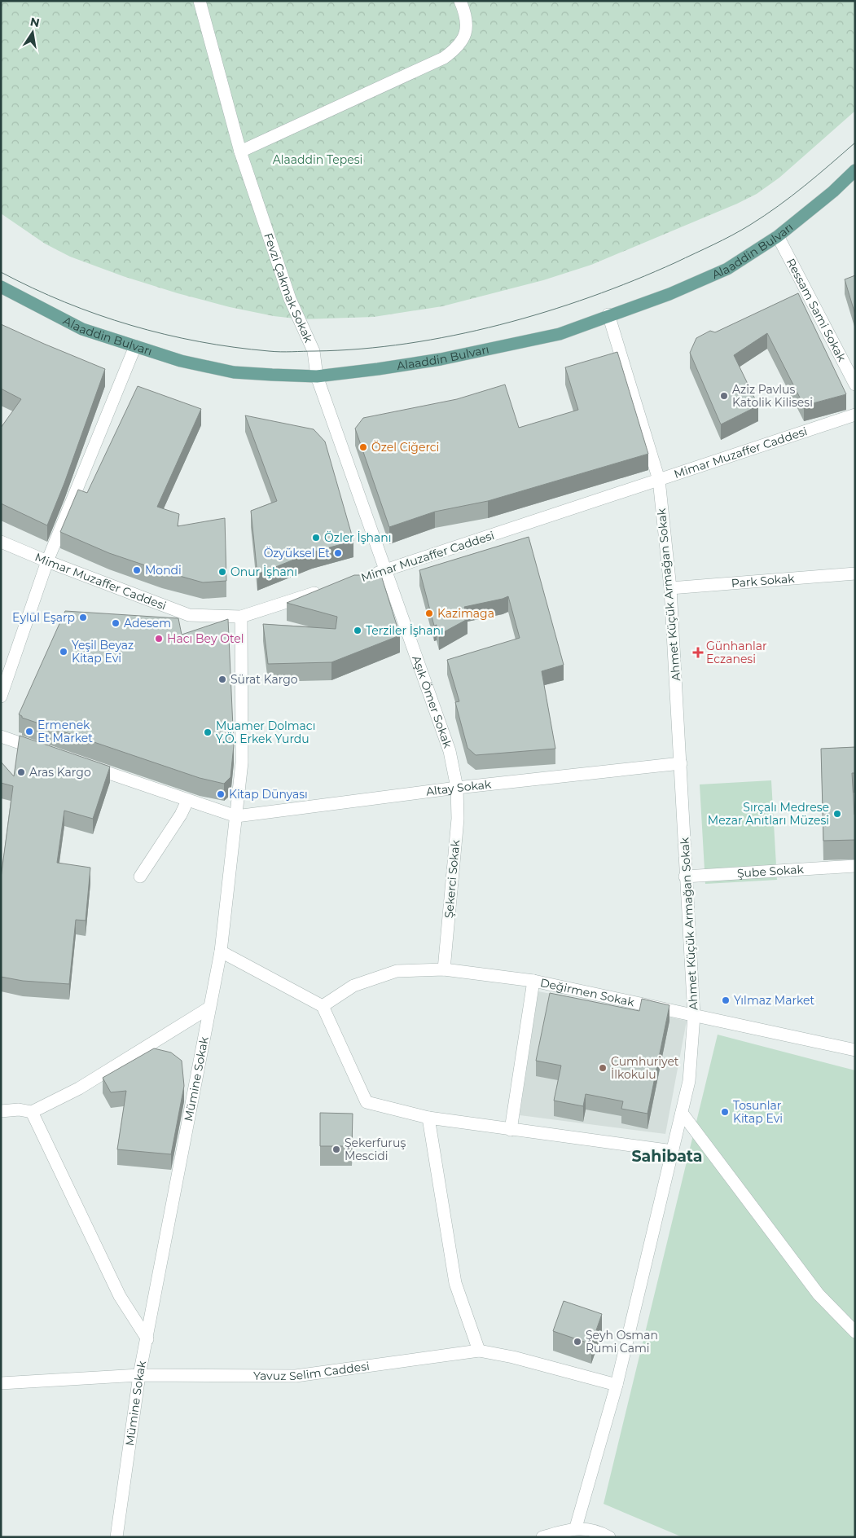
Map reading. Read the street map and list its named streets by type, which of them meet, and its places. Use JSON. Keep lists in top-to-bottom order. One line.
{"streets":{"main road":["Alaaddin Bulvarı"],"street":["Fevzi Çakmak Sokak","Ressam Sami Sokak","Mimar Muzaffer Caddesi","Park Sokak","Ahmet Küçük Armağan Sokak","Aşık Ömer Sokak","Altay Sokak","Şube Sokak","Şekerci Sokak","Değirmen Sokak","Mümine Sokak","Yavuz Selim Caddesi"]},"crossings":[["Alaaddin Bulvarı","Fevzi Çakmak Sokak"],["Alaaddin Bulvarı","Ressam Sami Sokak"],["Alaaddin Bulvarı","Ahmet Küçük Armağan Sokak"],["Fevzi Çakmak Sokak","Mimar Muzaffer Caddesi"],["Fevzi Çakmak Sokak","Aşık Ömer Sokak"],["Mimar Muzaffer Caddesi","Ahmet Küçük Armağan Sokak"],["Mimar Muzaffer Caddesi","Aşık Ömer Sokak"],["Mimar Muzaffer Caddesi","Mümine Sokak"],["Park Sokak","Ahmet Küçük Armağan Sokak"],["Ahmet Küçük Armağan Sokak","Altay Sokak"],["Ahmet Küçük Armağan Sokak","Şube Sokak"],["Ahmet Küçük Armağan Sokak","Değirmen Sokak"],["Ahmet Küçük Armağan Sokak","Yavuz Selim Caddesi"],["Aşık Ömer Sokak","Altay Sokak"],["Aşık Ömer Sokak","Şekerci Sokak"],["Altay Sokak","Şekerci Sokak"],["Altay Sokak","Mümine Sokak"],["Şekerci Sokak","Değirmen Sokak"],["Mümine Sokak","Yavuz Selim Caddesi"]],"districts":["Sahibata"],"parks":["Alaaddin Tepesi"],"places":{"other":["Aziz Pavlus Katolik Kilisesi","Özel Ciğerci","Özler İşhanı","Özyüksel Et","Mondi","Onur İşhanı","Kazimaga","Eylül Eşarp","Adesem","Terziler İşhanı","Hacı Bey Otel","Yeşil Beyaz Kitap Evi","Sürat Kargo","Ermenek Et Market","Muamer Dolmacı Y.Ö. Erkek Yurdu","Aras Kargo","Kitap Dünyası","Sırçalı Medrese Mezar Anıtları Müzesi","Yılmaz Market","Cumhuriyet İlkokulu","Tosunlar Kitap Evi","Şekerfuruş Mescidi","Şeyh Osman Rumi Cami"],"health":["Günhanlar Eczanesi"]},"north":"top"}
